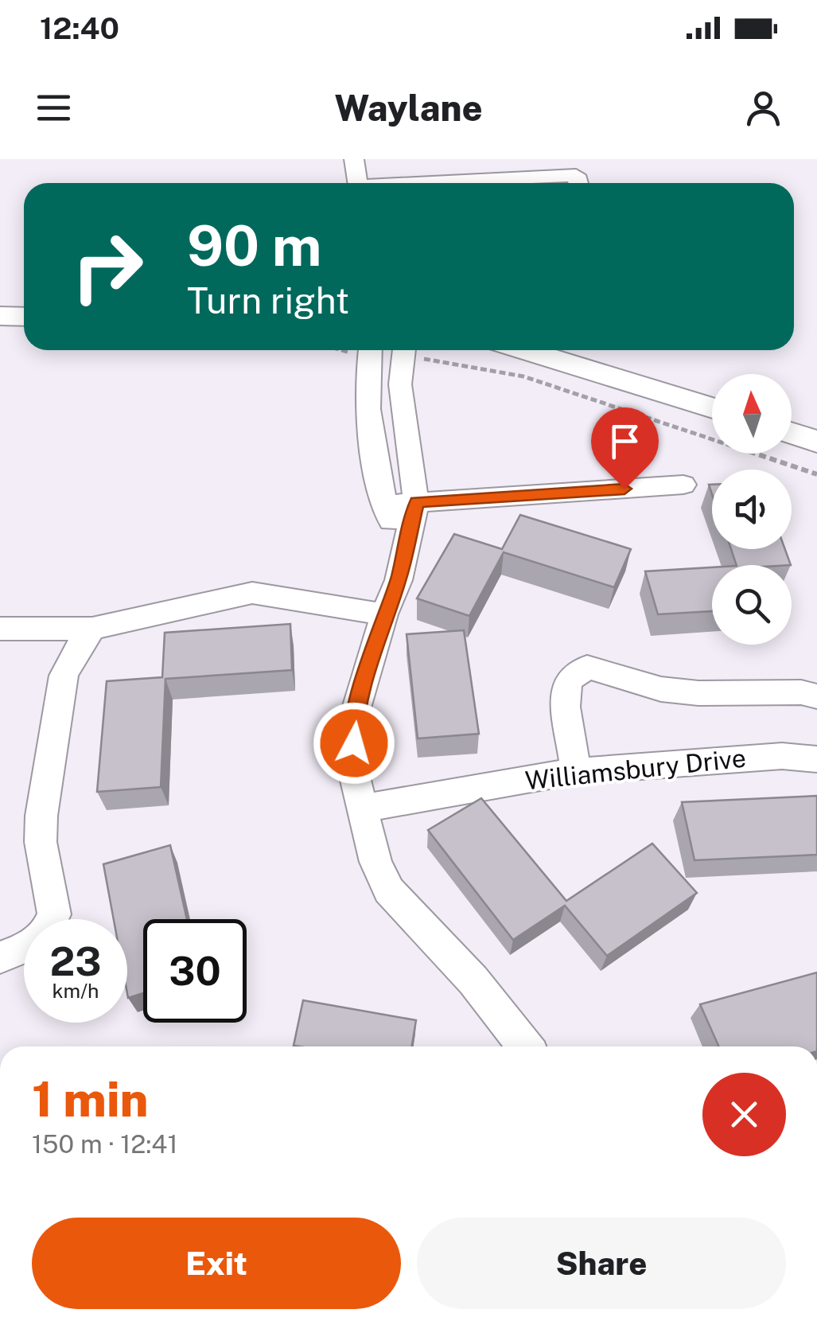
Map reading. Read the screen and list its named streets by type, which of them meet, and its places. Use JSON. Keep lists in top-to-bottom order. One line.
{"streets":{"street":["Williamsbury Drive"]},"north":"top","page":{"status":"12:40","header":"Waylane","turn":["90 m","Turn right"],"speed":"23 km/h","limit":"30","heading":["1 min","150 m · 12:41"],"buttons":["Exit","Share"]}}
